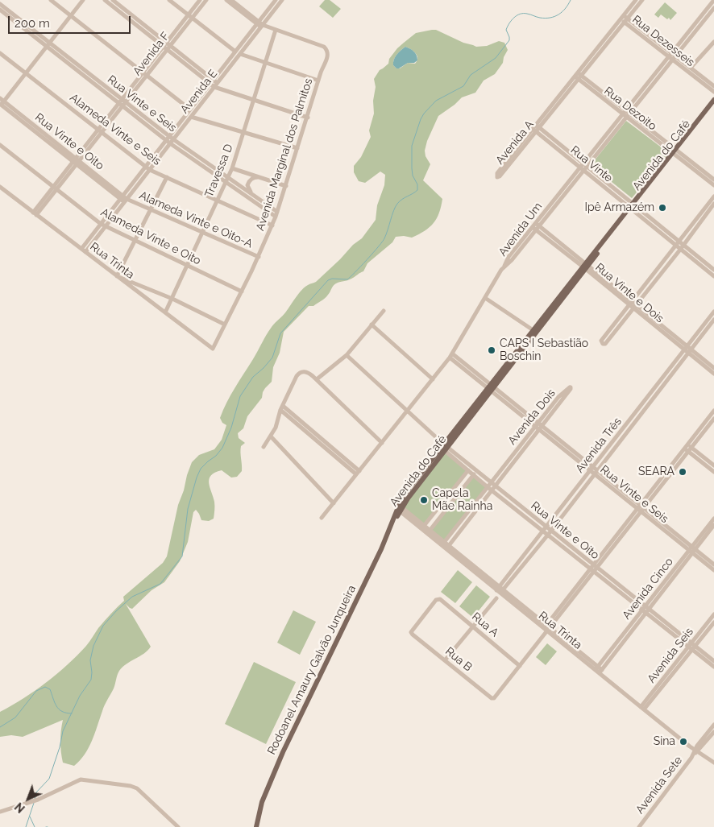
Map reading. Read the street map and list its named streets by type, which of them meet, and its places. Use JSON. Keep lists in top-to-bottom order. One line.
{"streets":{"main road":["Avenida do Café","Rodoanel Amaury Galvão Junqueira"],"street":["Rua Dezesseis","Avenida F","Avenida E","Rua Vinte e Seis","Rua Dezoito","Alameda Vinte e Seis","Rua Vinte e Oito","Avenida A","Avenida Marginal dos Palmitos","Rua Vinte","Travessa D","Alameda Vinte e Oito-A","Avenida Um","Alameda Vinte e Oito","Rua Trinta","Rua Vinte e Dois","Avenida Dois","Avenida Três","Avenida Cinco","Rua A","Avenida Seis","Rua B","Avenida Sete"]},"crossings":[["Rua Dezesseis","Avenida A"],["Rua Dezesseis","Avenida Um"],["Avenida F","Rua Vinte e Seis"],["Avenida F","Alameda Vinte e Seis"],["Avenida F","Rua Vinte e Oito"],["Avenida F","Alameda Vinte e Oito"],["Avenida F","Rua Trinta"],["Avenida E","Rua Vinte e Seis"],["Avenida E","Alameda Vinte e Seis"],["Avenida E","Rua Vinte e Oito"],["Avenida E","Alameda Vinte e Oito-A"],["Avenida E","Alameda Vinte e Oito"],["Avenida E","Rua Trinta"],["Rua Vinte e Seis","Avenida Marginal dos Palmitos"],["Rua Vinte e Seis","Avenida do Café"],["Rua Vinte e Seis","Travessa D"],["Rua Vinte e Seis","Avenida Um"],["Rua Vinte e Seis","Avenida Dois"],["Rua Vinte e Seis","Avenida Três"],["Rua Vinte e Seis","Avenida Cinco"],["Rua Dezoito","Avenida A"],["Rua Dezoito","Avenida do Café"],["Rua Dezoito","Avenida Um"],["Alameda Vinte e Seis","Avenida Marginal dos Palmitos"],["Alameda Vinte e Seis","Travessa D"],["Rua Vinte e Oito","Avenida do Café"],["Rua Vinte e Oito","Alameda Vinte e Oito-A"],["Rua Vinte e Oito","Avenida Um"],["Rua Vinte e Oito","Avenida Dois"],["Rua Vinte e Oito","Avenida Três"],["Rua Vinte e Oito","Avenida Cinco"],["Rua Vinte e Oito","Avenida Seis"],["Avenida A","Rua Vinte"],["Avenida Marginal dos Palmitos","Travessa D"],["Avenida Marginal dos Palmitos","Alameda Vinte e Oito-A"],["Avenida Marginal dos Palmitos","Alameda Vinte e Oito"],["Avenida Marginal dos Palmitos","Rua Trinta"],["Avenida do Café","Rua Vinte"],["Avenida do Café","Rua Trinta"],["Avenida do Café","Rua Vinte e Dois"],["Avenida do Café","Rodoanel Amaury Galvão Junqueira"],["Rua Vinte","Avenida Um"],["Travessa D","Alameda Vinte e Oito-A"],["Travessa D","Alameda Vinte e Oito"],["Travessa D","Rua Trinta"],["Avenida Um","Rua Vinte e Dois"],["Rua Trinta","Avenida Dois"],["Rua Trinta","Avenida Três"],["Rua Trinta","Avenida Cinco"],["Rua Trinta","Avenida Seis"],["Rua Trinta","Avenida Sete"],["Rua Vinte e Dois","Avenida Três"],["Rua A","Rua B"]],"places":["Ipê Armazém","CAPS I Sebastião Boschin","SEARA","Capela Mãe Rainha","Sina"],"scale_bar":"200 m","north":"bottom left"}
